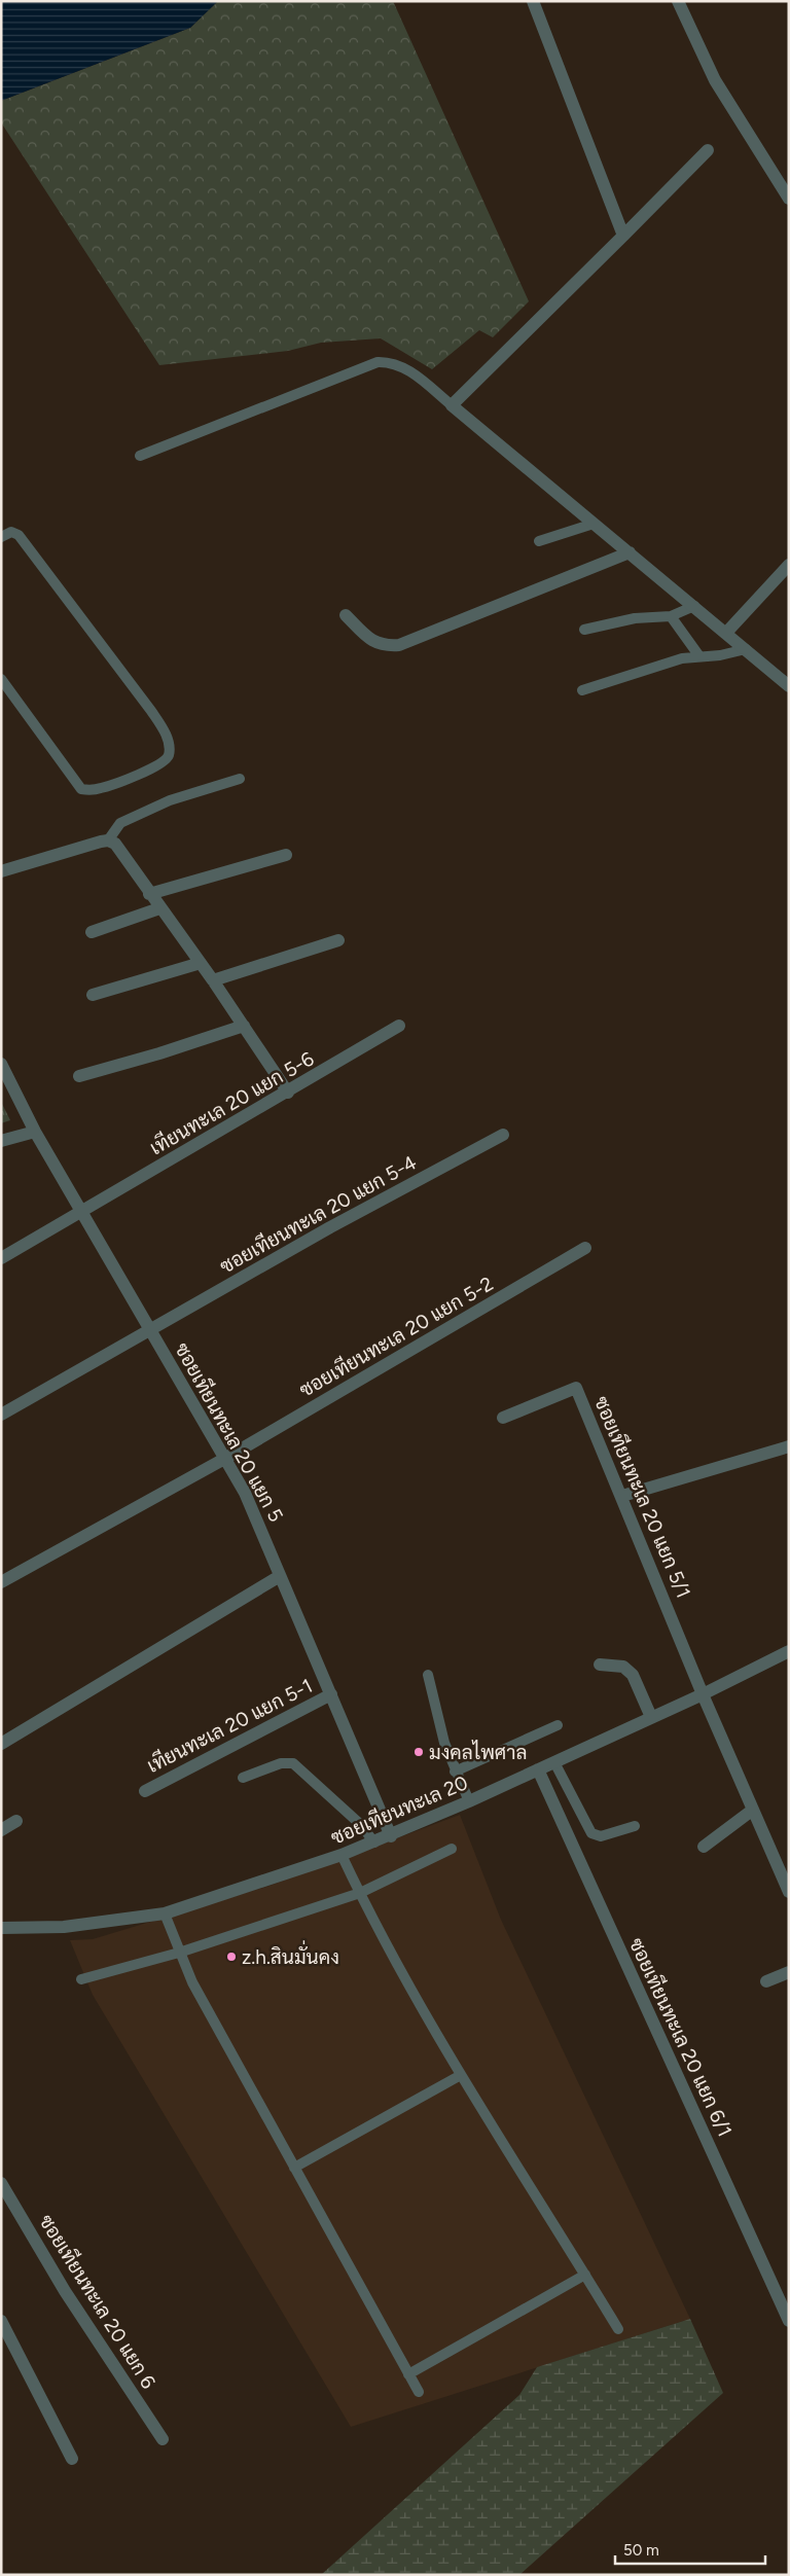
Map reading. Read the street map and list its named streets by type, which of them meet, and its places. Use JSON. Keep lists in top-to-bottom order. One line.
{"streets":{"street":["เทียนทะเล 20 แยก 5-6","ซอยเทียนทะเล 20 แยก 5-4","ซอยเทียนทะเล 20 แยก 5-2","ซอยเทียนทะเล 20 แยก 5","ซอยเทียนทะเล 20 แยก 5/1","เทียนทะเล 20 แยก 5-1","ซอยเทียนทะเล 20","ซอยเทียนทะเล 20 แยก 6/1","ซอยเทียนทะเล 20 แยก 6"]},"crossings":[["เทียนทะเล 20 แยก 5-6","ซอยเทียนทะเล 20 แยก 5"],["ซอยเทียนทะเล 20 แยก 5-4","ซอยเทียนทะเล 20 แยก 5"],["ซอยเทียนทะเล 20 แยก 5-2","ซอยเทียนทะเล 20 แยก 5"],["ซอยเทียนทะเล 20 แยก 5","เทียนทะเล 20 แยก 5-1"],["ซอยเทียนทะเล 20 แยก 5","ซอยเทียนทะเล 20"],["ซอยเทียนทะเล 20 แยก 5/1","ซอยเทียนทะเล 20"],["ซอยเทียนทะเล 20","ซอยเทียนทะเล 20 แยก 6/1"]],"places":["มงคลไพศาล","z.h.สินมั่นคง"],"scale_bar":"50 m"}
